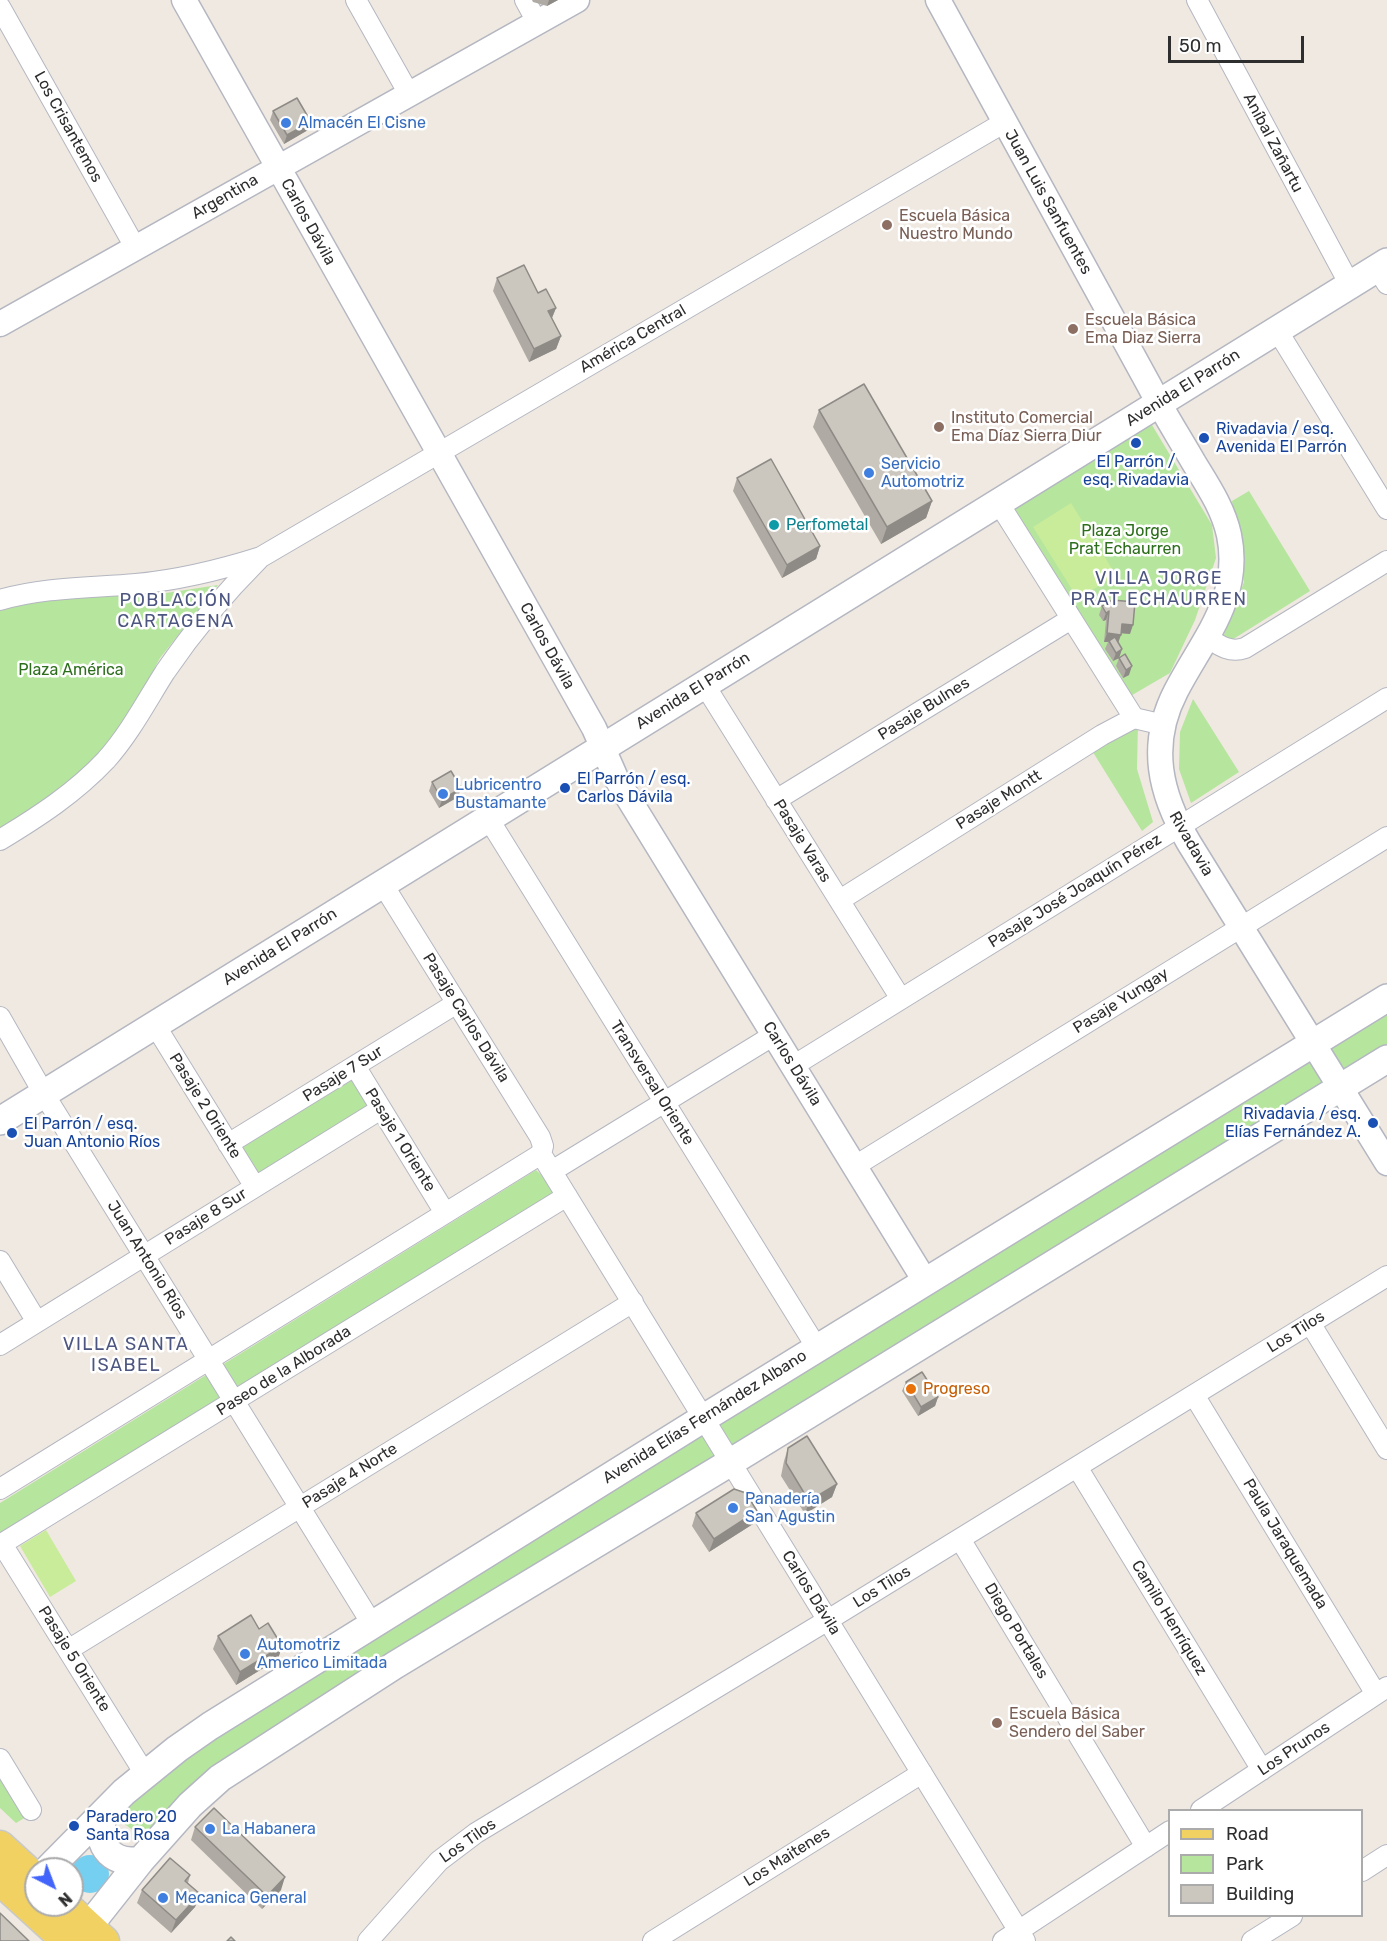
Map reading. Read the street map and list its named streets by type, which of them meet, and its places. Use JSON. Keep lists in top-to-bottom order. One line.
{"streets":{"main road":["Avenida El Parrón","Avenida Elías Fernández Albano"],"street":["Los Crisantemos","Aníbal Zañartu","Argentina","Juan Luis Sanfuentes","Carlos Dávila","América Central","Pasaje Bulnes","Pasaje Montt","Pasaje Varas","Rivadavia","Pasaje José Joaquín Pérez","Pasaje Yungay","Pasaje Carlos Dávila","Pasaje 7 Sur","Transversal Oriente","Pasaje 2 Oriente","Pasaje 1 Oriente","Pasaje 8 Sur","Juan Antonio Ríos","Los Tilos","Paseo de la Alborada","Pasaje 4 Norte","Paula Jaraquemada","Camilo Henríquez","Diego Portales","Pasaje 5 Oriente","Los Prunos","Los Maitenes"]},"crossings":[["Los Crisantemos","Argentina"],["Aníbal Zañartu","Avenida El Parrón"],["Argentina","Carlos Dávila"],["Juan Luis Sanfuentes","América Central"],["Juan Luis Sanfuentes","Avenida El Parrón"],["Juan Luis Sanfuentes","Rivadavia"],["Carlos Dávila","América Central"],["Carlos Dávila","Avenida El Parrón"],["Carlos Dávila","Pasaje José Joaquín Pérez"],["Carlos Dávila","Pasaje Yungay"],["Carlos Dávila","Pasaje Carlos Dávila"],["Carlos Dávila","Los Tilos"],["Carlos Dávila","Paseo de la Alborada"],["Carlos Dávila","Avenida Elías Fernández Albano"],["Carlos Dávila","Pasaje 4 Norte"],["Carlos Dávila","Los Maitenes"],["Avenida El Parrón","Pasaje Varas"],["Avenida El Parrón","Rivadavia"],["Avenida El Parrón","Pasaje Carlos Dávila"],["Avenida El Parrón","Transversal Oriente"],["Avenida El Parrón","Pasaje 2 Oriente"],["Avenida El Parrón","Juan Antonio Ríos"],["Pasaje Bulnes","Pasaje Varas"],["Pasaje Montt","Pasaje Varas"],["Pasaje Varas","Pasaje José Joaquín Pérez"],["Rivadavia","Pasaje José Joaquín Pérez"],["Rivadavia","Pasaje Yungay"],["Rivadavia","Avenida Elías Fernández Albano"],["Pasaje Carlos Dávila","Pasaje 7 Sur"],["Pasaje 7 Sur","Pasaje 2 Oriente"],["Pasaje 7 Sur","Pasaje 1 Oriente"],["Transversal Oriente","Avenida Elías Fernández Albano"],["Pasaje 2 Oriente","Pasaje 8 Sur"],["Pasaje 1 Oriente","Pasaje 8 Sur"],["Pasaje 8 Sur","Juan Antonio Ríos"],["Juan Antonio Ríos","Paseo de la Alborada"],["Juan Antonio Ríos","Avenida Elías Fernández Albano"],["Juan Antonio Ríos","Pasaje 4 Norte"],["Los Tilos","Paula Jaraquemada"],["Los Tilos","Camilo Henríquez"],["Los Tilos","Diego Portales"],["Paseo de la Alborada","Pasaje 5 Oriente"],["Avenida Elías Fernández Albano","Pasaje 5 Oriente"],["Pasaje 4 Norte","Pasaje 5 Oriente"],["Paula Jaraquemada","Los Prunos"],["Camilo Henríquez","Los Prunos"]],"districts":["VILLA JORGE PRAT ECHAURREN","POBLACIÓN CARTAGENA","VILLA SANTA ISABEL"],"parks":["Plaza Jorge Prat Echaurren","Plaza América"],"places":["Almacén El Cisne","Escuela Básica Nuestro Mundo","Escuela Básica Ema Diaz Sierra","Instituto Comercial Ema Díaz Sierra Diur","Rivadavia / esq. Avenida El Parrón","El Parrón / esq. Rivadavia","Servicio Automotriz","Perfometal","El Parrón / esq. Carlos Dávila","Lubricentro Bustamante","Rivadavia / esq. Elías Fernández A.","El Parrón / esq. Juan Antonio Ríos","Progreso","Panadería San Agustin","Automotriz Americo Limitada","Escuela Básica Sendero del Saber","Paradero 20 Santa Rosa","La Habanera","Mecanica General"],"legend":["Road","Park","Building"],"scale_bar":"50 m","north":"bottom right"}
